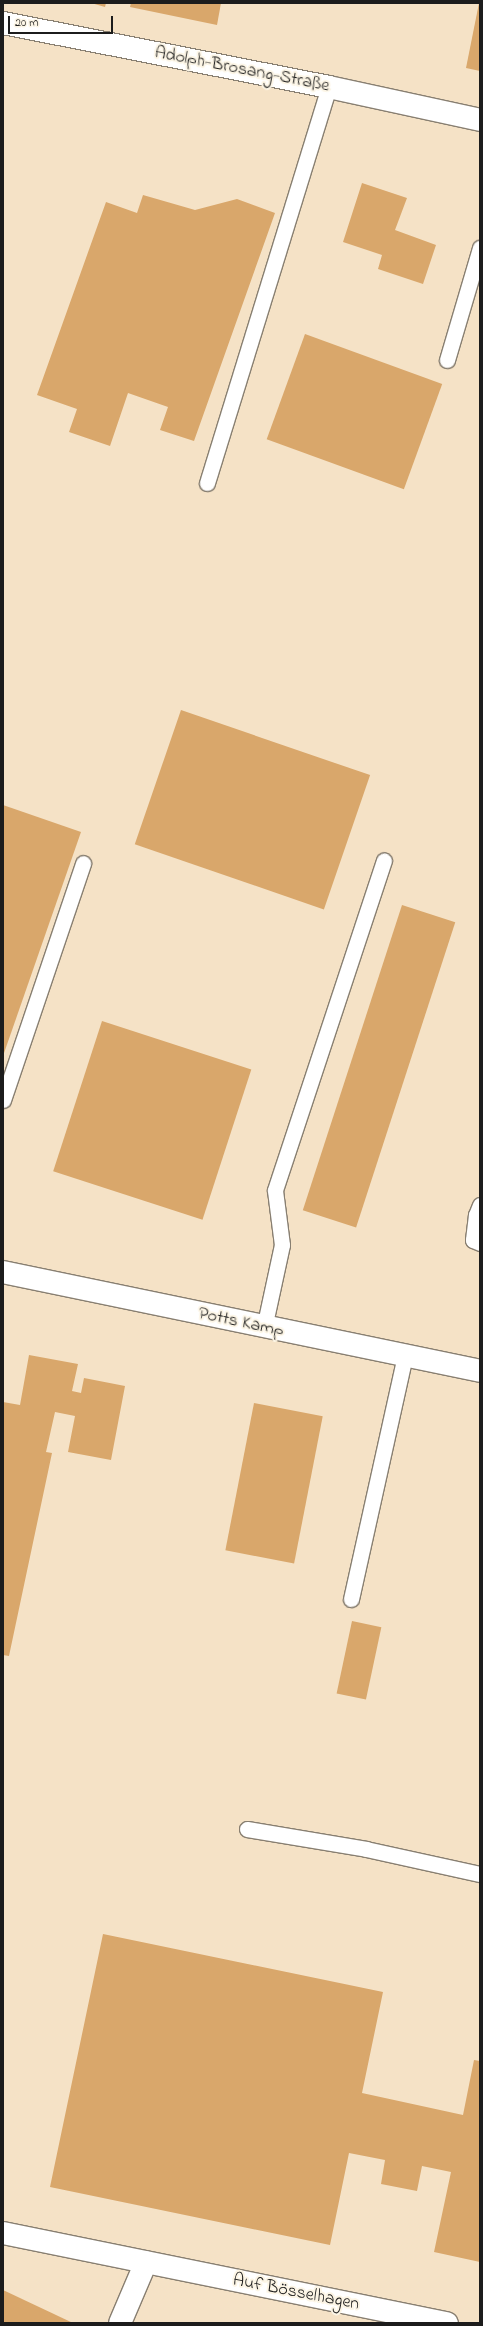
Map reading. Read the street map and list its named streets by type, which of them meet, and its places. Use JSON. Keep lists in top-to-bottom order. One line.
{"streets":{"street":["Adolph-Brosang-Straße","Potts Kamp","Auf Bösselhagen"]},"scale_bar":"20 m"}
